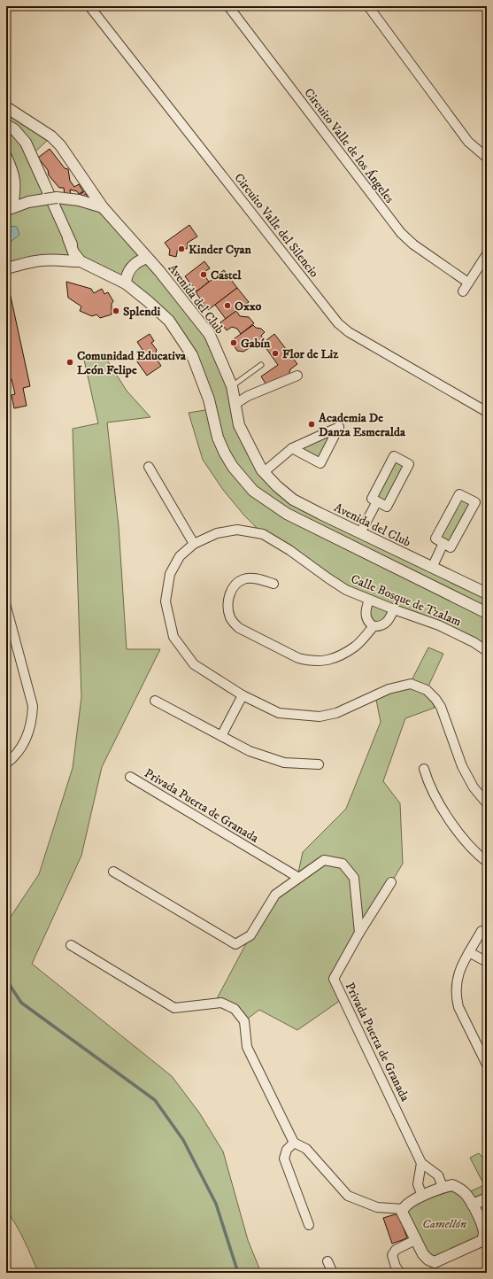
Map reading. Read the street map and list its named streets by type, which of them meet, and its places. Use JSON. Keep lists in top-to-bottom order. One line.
{"streets":{"street":["Circuito Valle de los Ángeles","Circuito Valle del Silencio","Avenida del Club","Calle Bosque de Tzalam","Privada Puerta de Granada"]},"parks":["Camellón"],"places":["Kinder Cyan","Castel","Oxxo","Splendi","Gabín","Flor de Liz","Comunidad Educativa León Felipe","Academia De Danza Esmeralda"]}
